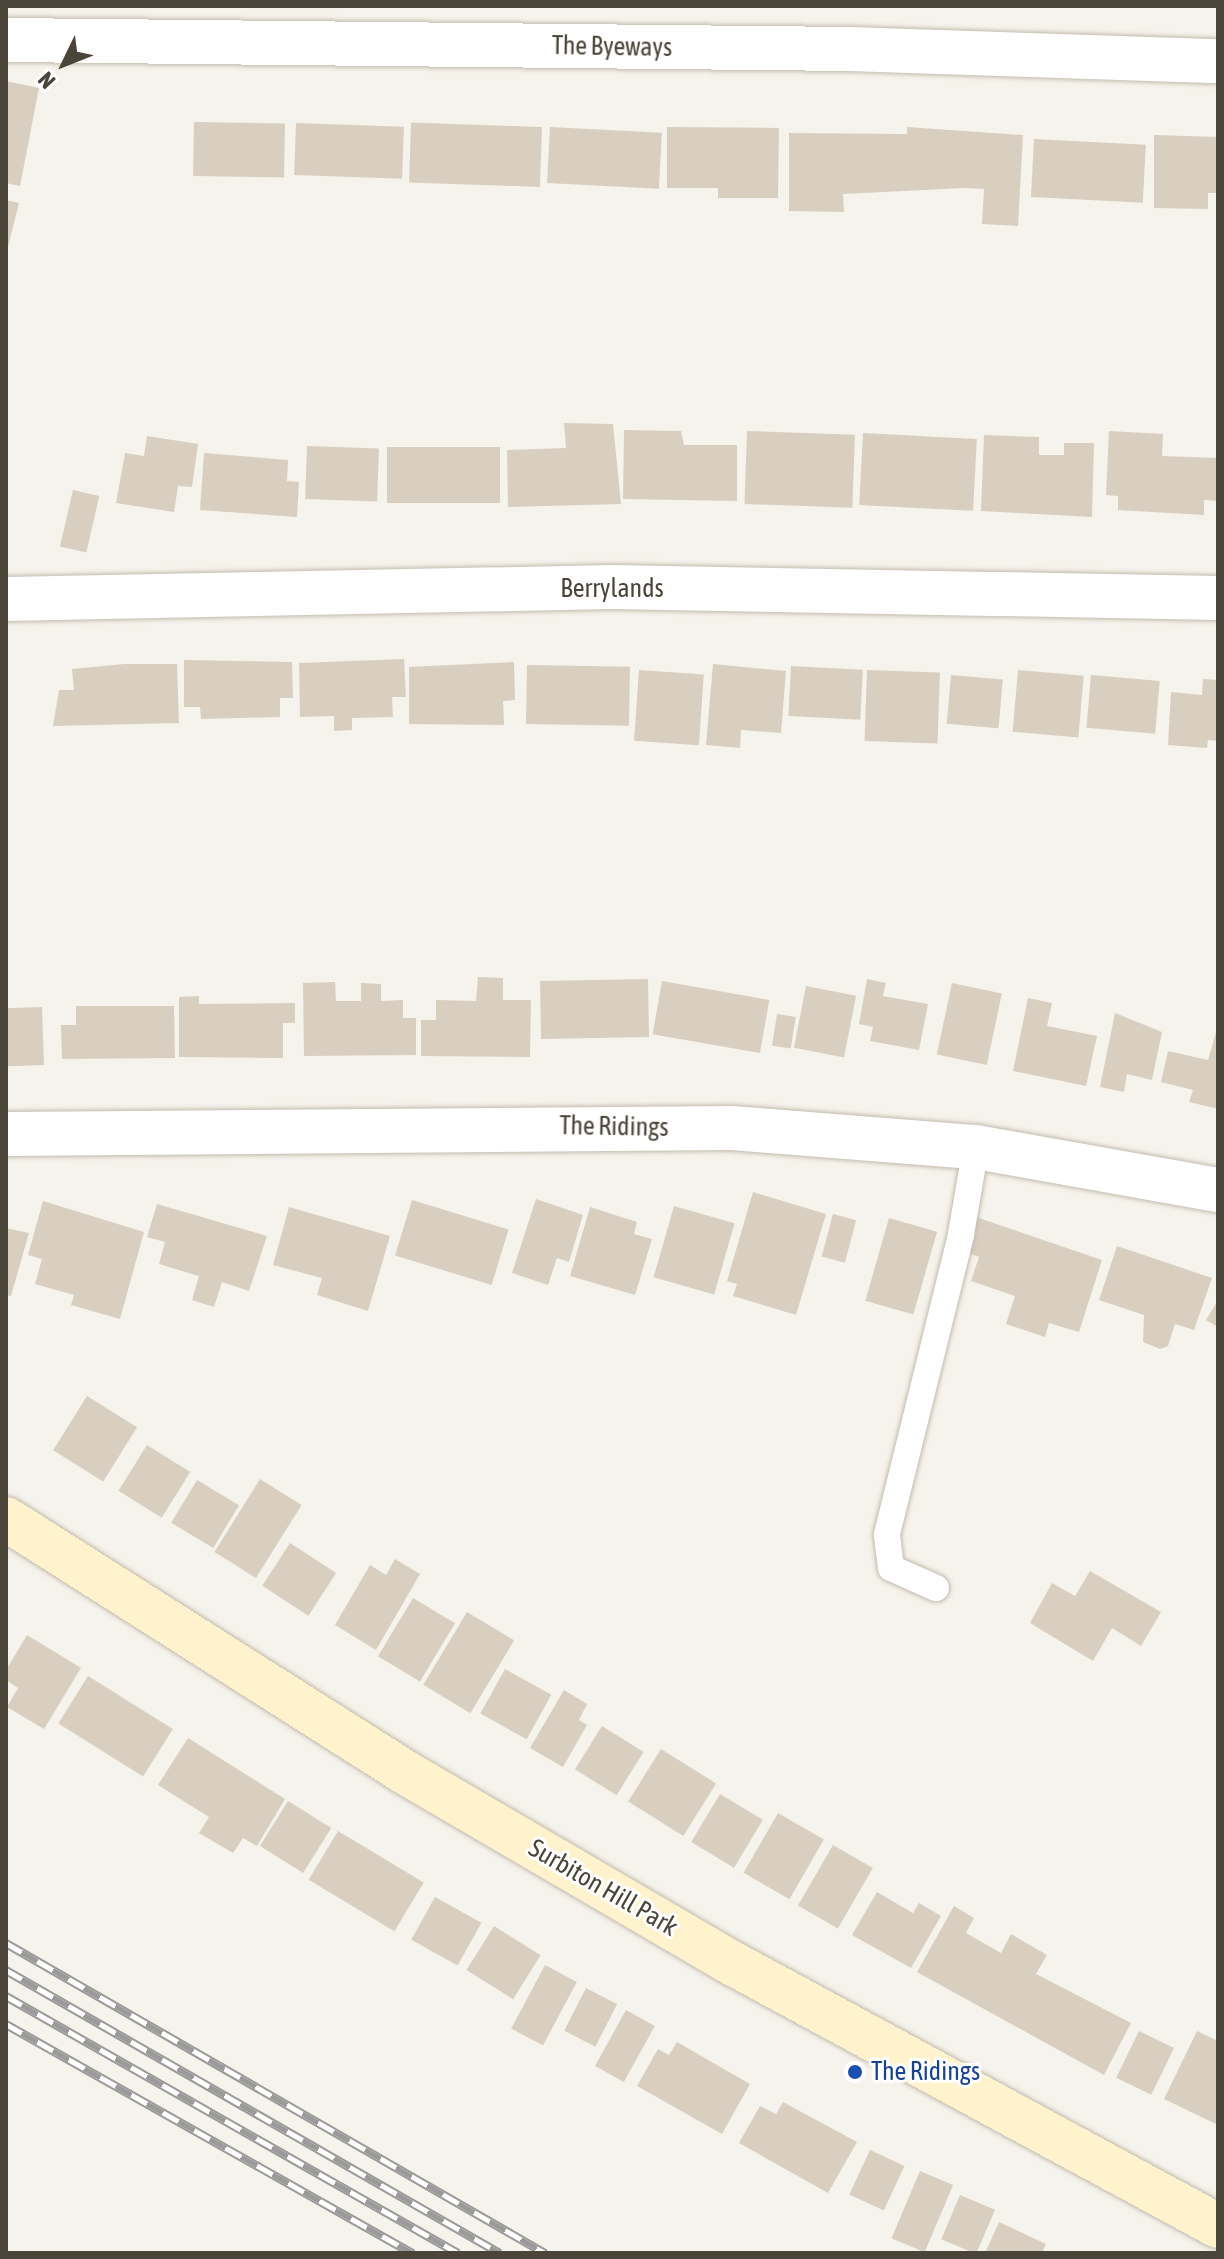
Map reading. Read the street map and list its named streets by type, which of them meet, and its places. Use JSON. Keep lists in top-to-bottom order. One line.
{"streets":{"street":["The Byeways","Berrylands","The Ridings","Surbiton Hill Park"]},"places":["The Ridings"],"north":"bottom left"}
